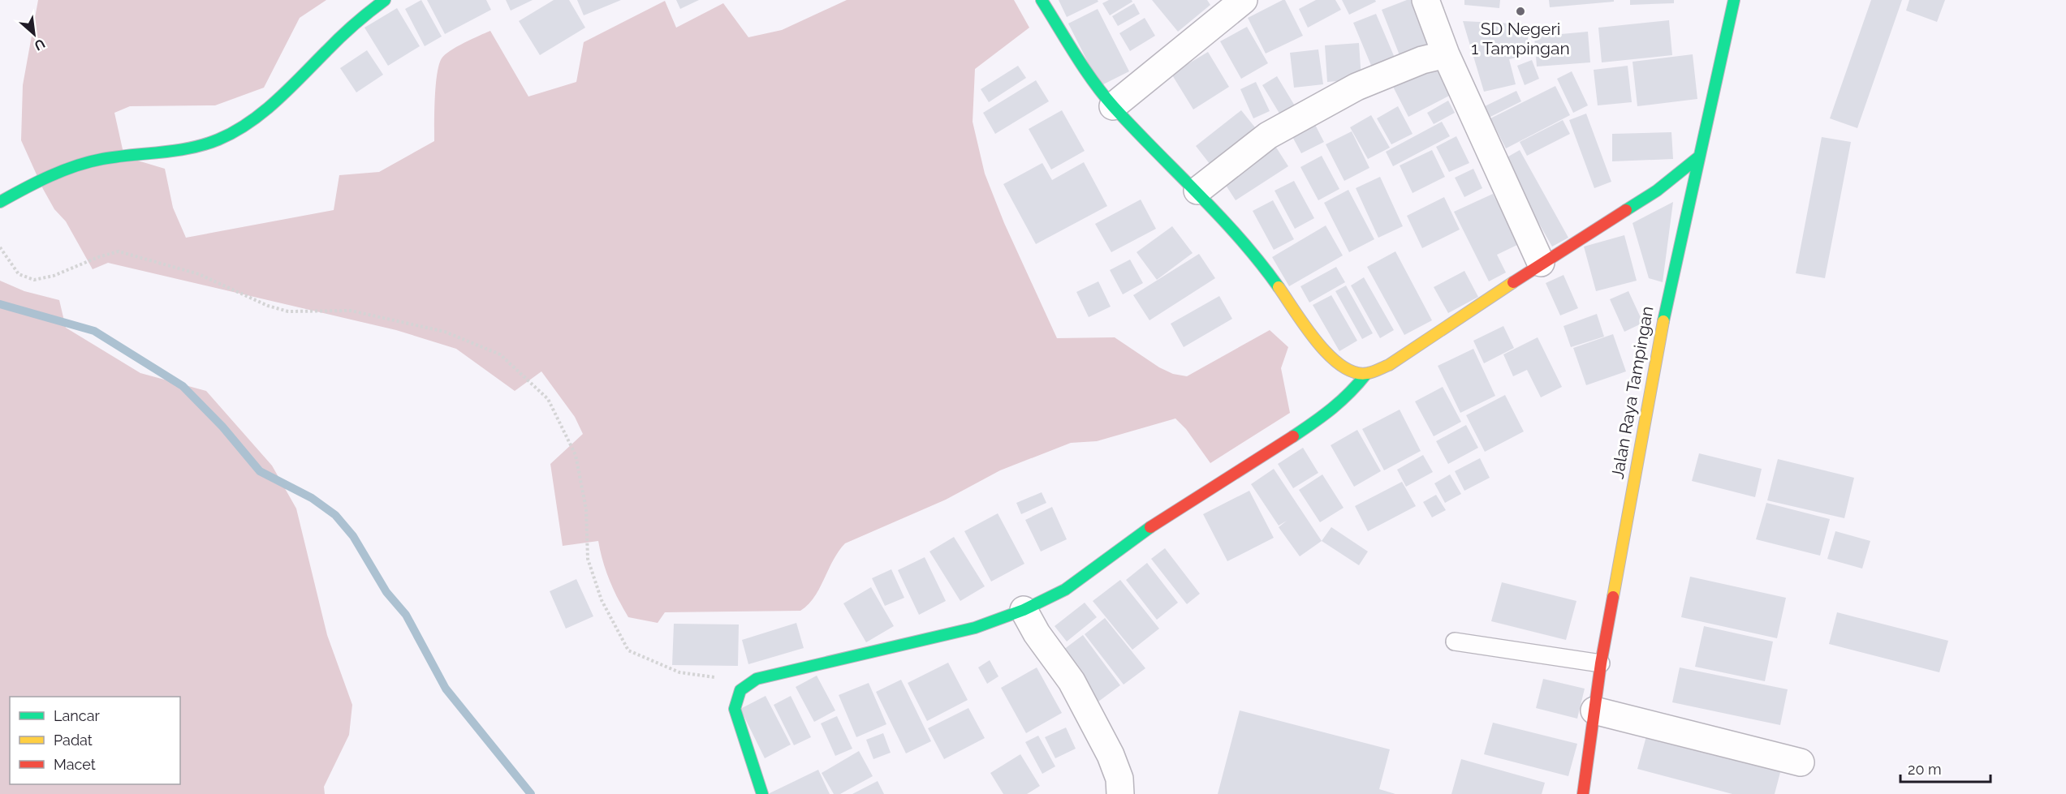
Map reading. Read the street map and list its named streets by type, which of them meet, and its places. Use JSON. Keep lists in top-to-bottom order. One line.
{"streets":{"street":["Jalan Raya Tampingan"]},"places":["SD Negeri 1 Tampingan"],"legend":["Lancar","Padat","Macet"],"scale_bar":"20 m","north":"bottom right"}
